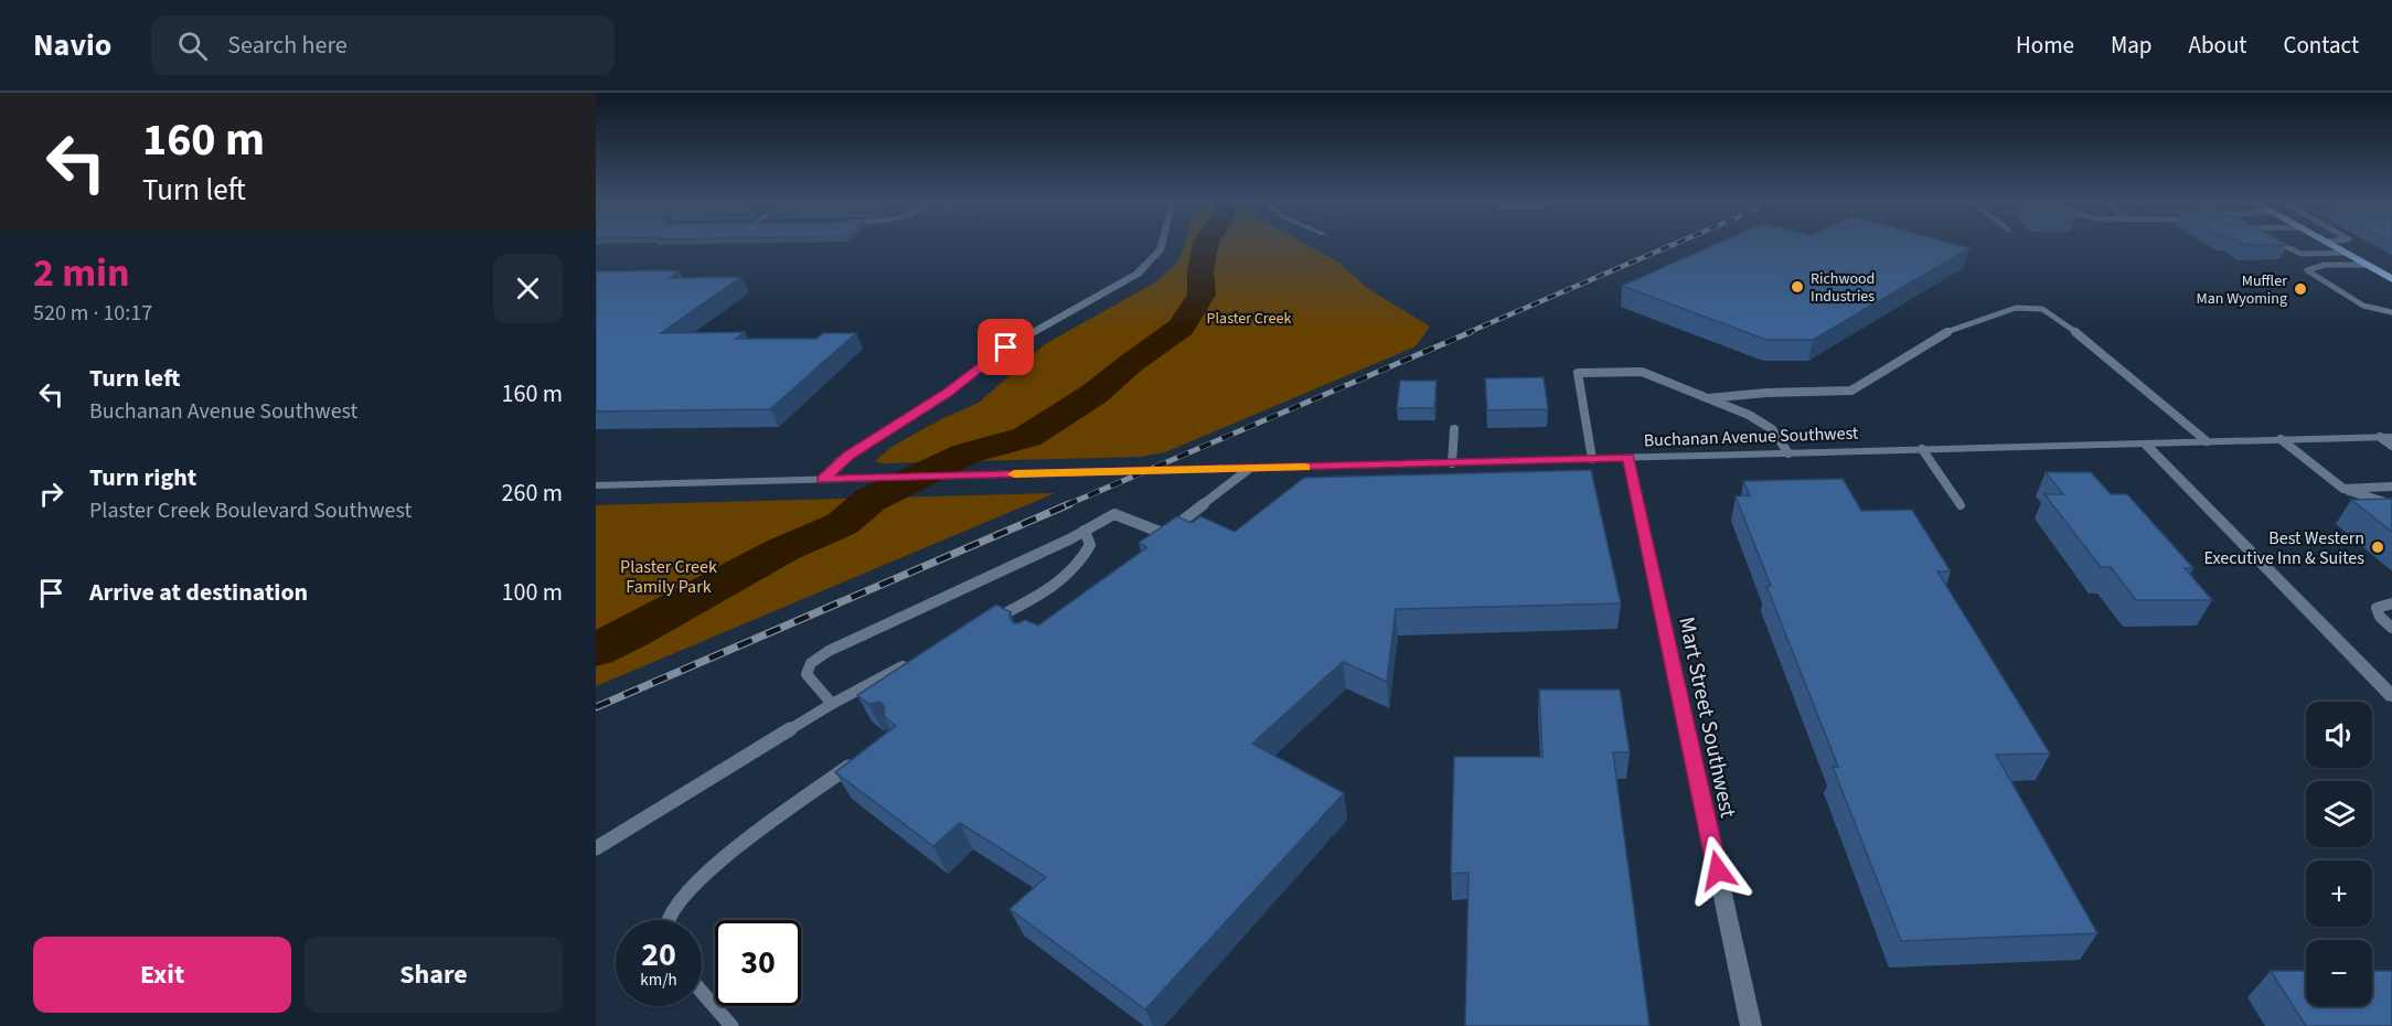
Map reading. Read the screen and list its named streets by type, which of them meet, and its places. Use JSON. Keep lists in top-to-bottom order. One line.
{"streets":{"street":["Buchanan Avenue Southwest","Mart Street Southwest"]},"crossings":[["Buchanan Avenue Southwest","Mart Street Southwest"]],"parks":["Plaster Creek","Plaster Creek Family Park"],"places":["Richwood Industries","Muffler Man Wyoming","Best Western Executive Inn & Suites"],"page":{"header":"Navio","search":"Search here","nav":["Home","Map","About","Contact"],"turn":["160 m","Turn left"],"heading":["2 min","520 m · 10:17"],"list":[{"name":"Turn left","note":"Buchanan Avenue Southwest","value":"160 m"},{"name":"Turn right","note":"Plaster Creek Boulevard Southwest","value":"260 m"},{"name":"Arrive at destination","value":"100 m"}],"map_buttons":["+","−"],"speed":"20 km/h","limit":"30","buttons":["Exit","Share"]}}
